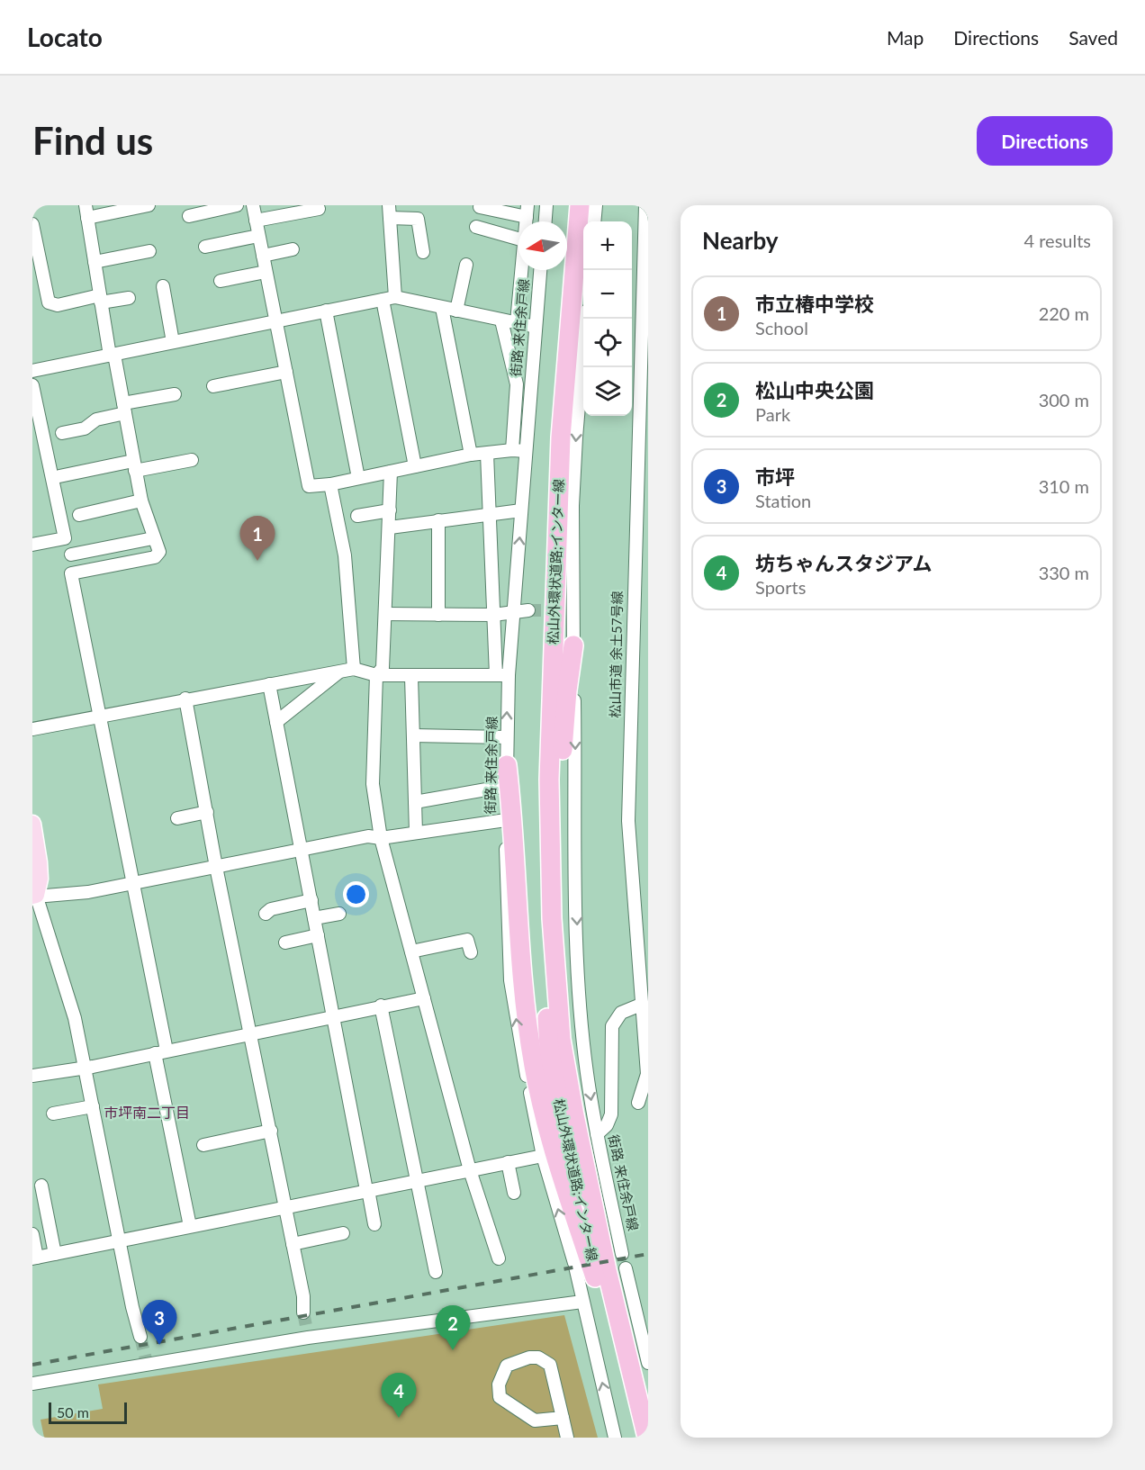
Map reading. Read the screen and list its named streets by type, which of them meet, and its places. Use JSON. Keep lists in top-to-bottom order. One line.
{"streets":{"highway":["松山外環状道路;インター線"],"street":["街路 来住余戸線","松山市道 余土57号線"]},"districts":["市坪南二丁目"],"scale_bar":"50 m","north":"left","page":{"header":"Locato","nav":["Map","Directions","Saved"],"buttons":"Directions","title":"Find us","heading":["Nearby","4 results"],"map_buttons":["+","−"],"list":[{"mark":"1","name":"市立椿中学校","note":"School","value":"220 m"},{"mark":"2","name":"松山中央公園","note":"Park","value":"300 m"},{"mark":"3","name":"市坪","note":"Station","value":"310 m"},{"mark":"4","name":"坊ちゃんスタジアム","note":"Sports","value":"330 m"}],"pins":["1","3","2","4"],"scale":"50 m"}}
